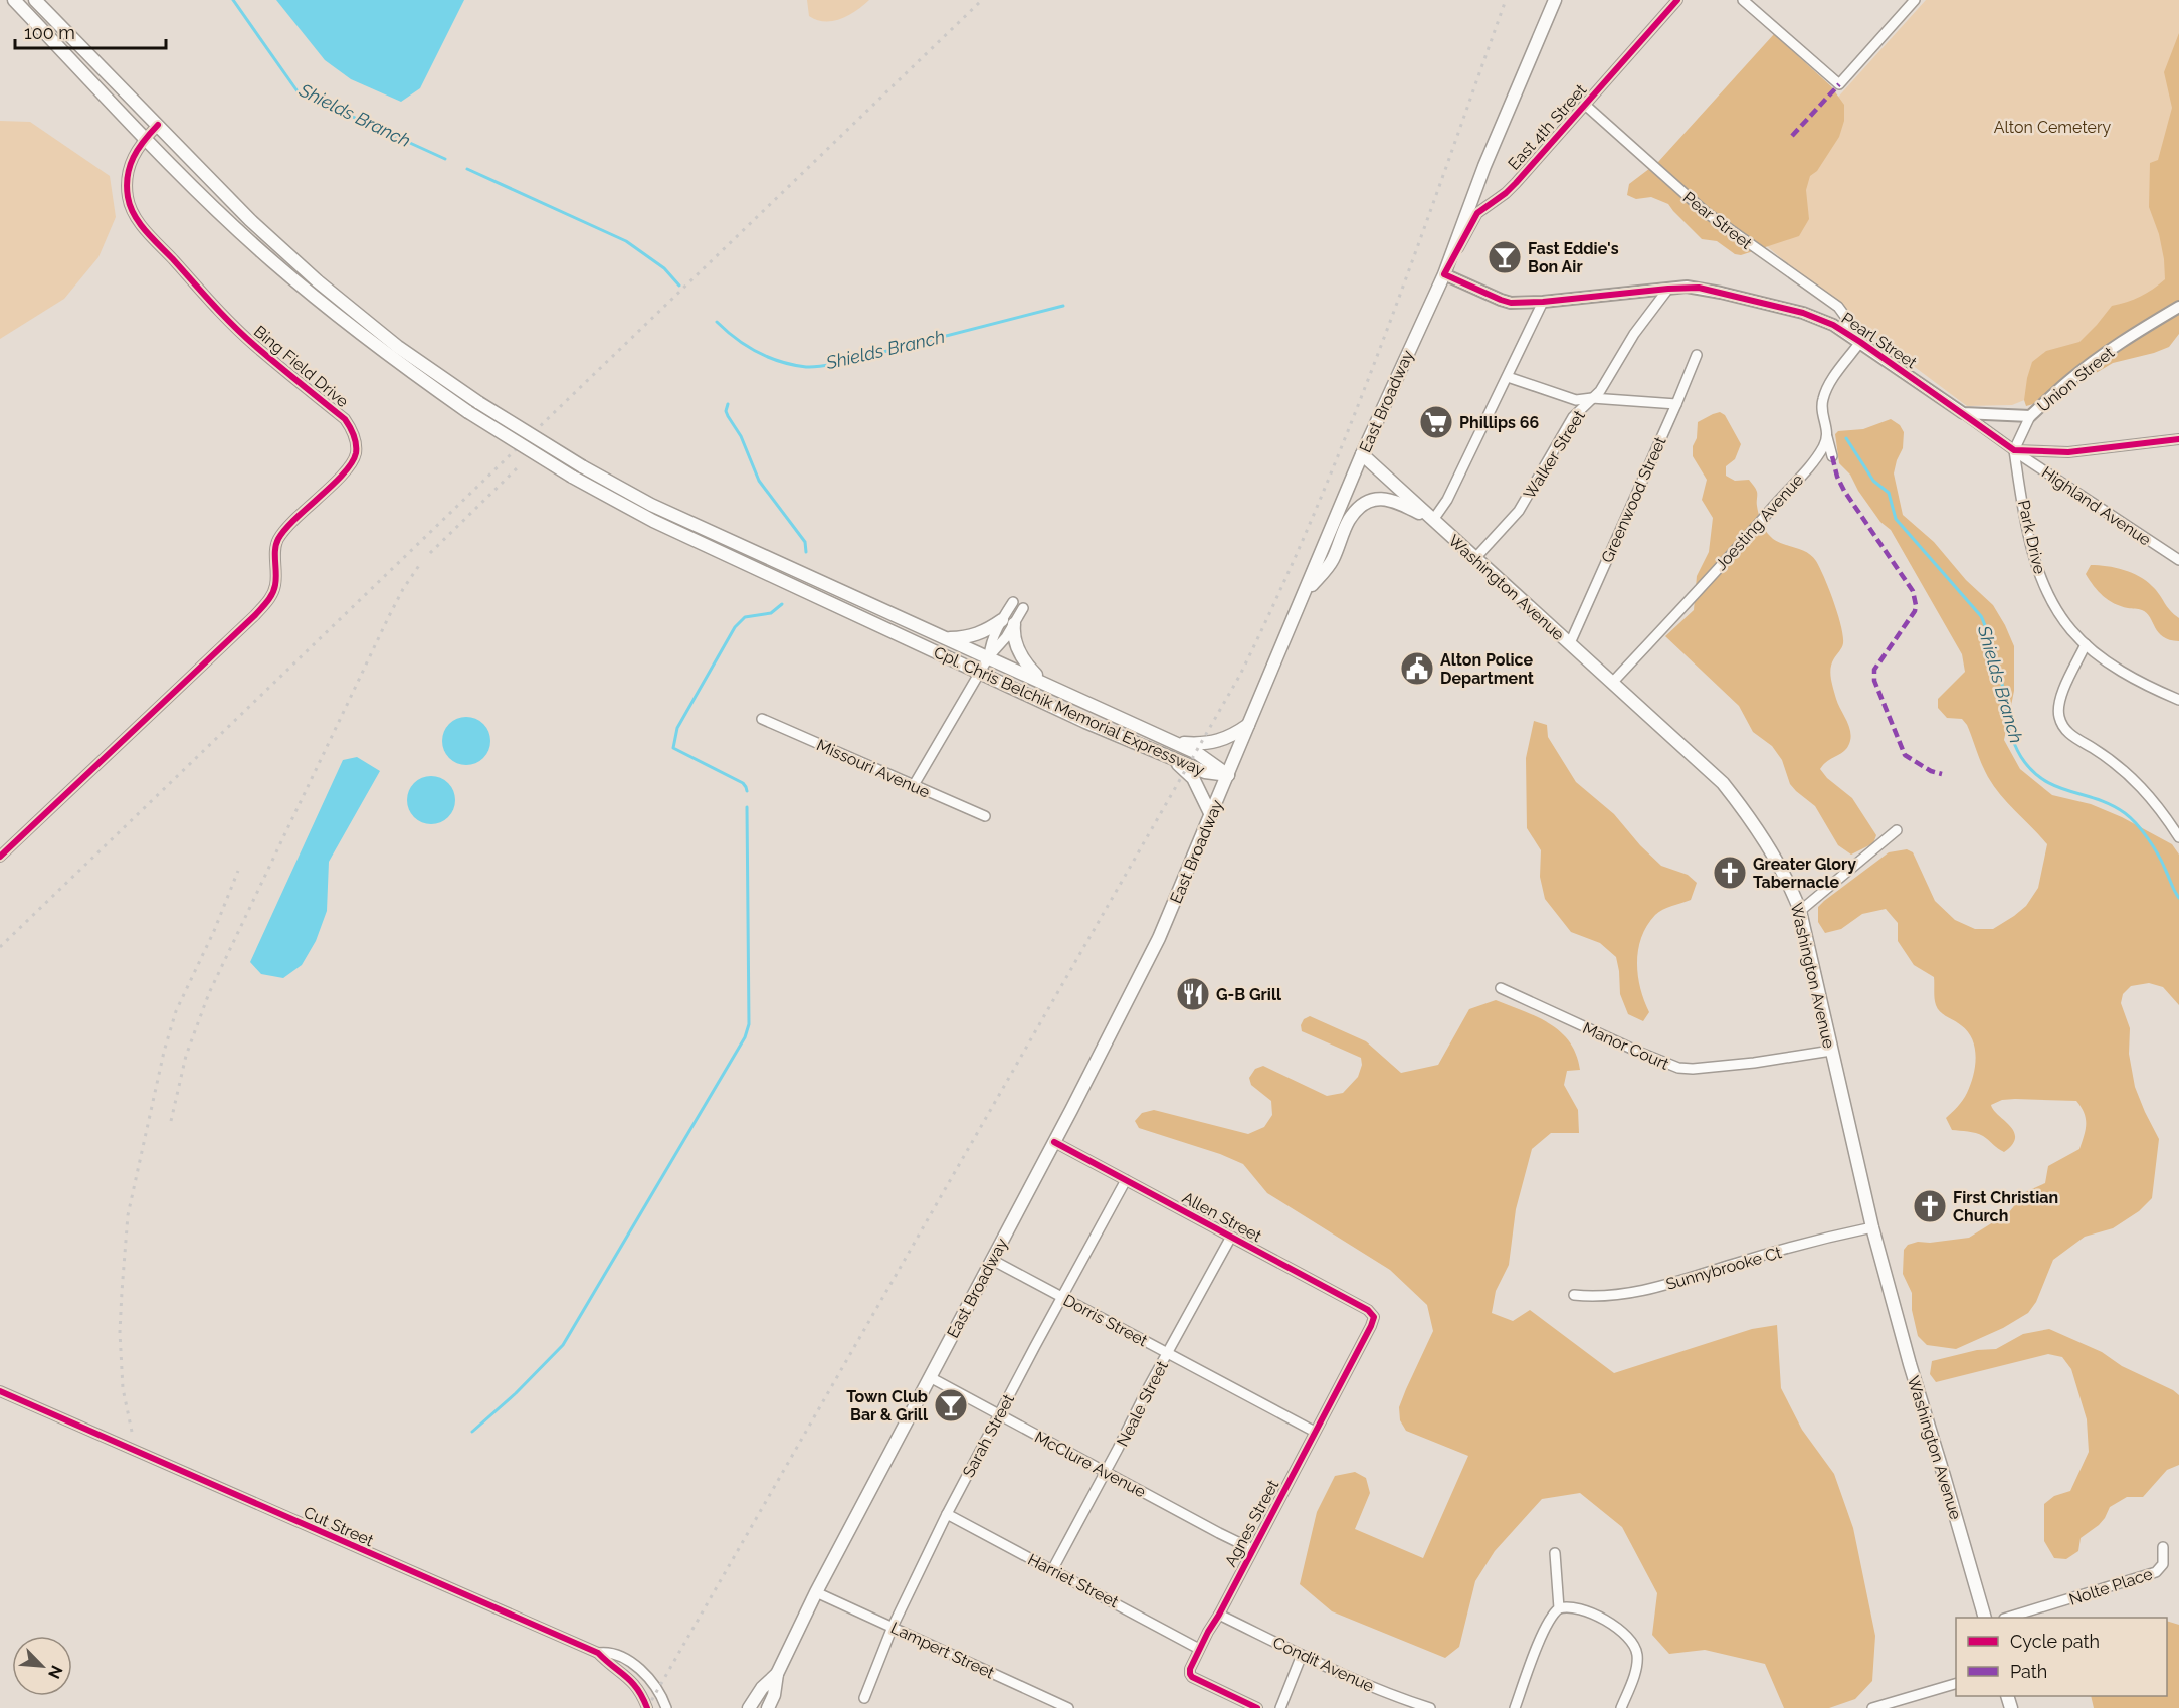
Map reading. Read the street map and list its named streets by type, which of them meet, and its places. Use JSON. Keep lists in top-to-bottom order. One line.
{"streets":{"main road":["East Broadway","Washington Avenue","Cpl. Chris Belchik Memorial Expressway"],"street":["East 4th Street","Pear Street","Pearl Street","Bing Field Drive","Union Street","Walker Street","Greenwood Street","Highland Avenue","Joesting Avenue","Park Drive","Missouri Avenue","Manor Court","Allen Street","Sunnybrooke Ct","Dorris Street","Neale Street","Sarah Street","McClure Avenue","Agnes Street","Cut Street","Harriet Street","Nolte Place","Lampert Street","Condit Avenue"]},"crossings":[["East 4th Street","Pear Street"],["East 4th Street","Pearl Street"],["East 4th Street","East Broadway"],["Pear Street","Pearl Street"],["Pearl Street","Union Street"],["Pearl Street","East Broadway"],["Pearl Street","Walker Street"],["Pearl Street","Highland Avenue"],["Pearl Street","Park Drive"],["Bing Field Drive","Cpl. Chris Belchik Memorial Expressway"],["East Broadway","Washington Avenue"],["East Broadway","Cpl. Chris Belchik Memorial Expressway"],["East Broadway","Allen Street"],["East Broadway","Dorris Street"],["East Broadway","McClure Avenue"],["East Broadway","Lampert Street"],["Walker Street","Washington Avenue"],["Greenwood Street","Washington Avenue"],["Highland Avenue","Park Drive"],["Joesting Avenue","Washington Avenue"],["Washington Avenue","Manor Court"],["Washington Avenue","Sunnybrooke Ct"],["Allen Street","Neale Street"],["Allen Street","Sarah Street"],["Allen Street","Agnes Street"],["Dorris Street","Neale Street"],["Dorris Street","Sarah Street"],["Dorris Street","Agnes Street"],["Neale Street","McClure Avenue"],["Neale Street","Harriet Street"],["Sarah Street","McClure Avenue"],["Sarah Street","Harriet Street"],["Sarah Street","Lampert Street"],["McClure Avenue","Agnes Street"],["Agnes Street","Harriet Street"],["Agnes Street","Condit Avenue"]],"water":["Shields Branch"],"parks":["Alton Cemetery"],"places":{"bar":["Fast Eddie's Bon Air","Town Club Bar & Grill"],"supermarket":["Phillips 66"],"public building":["Alton Police Department"],"church":["Greater Glory Tabernacle","First Christian Church"],"restaurant":["G-B Grill"]},"legend":["Cycle path","Path"],"scale_bar":"100 m","north":"bottom right"}
